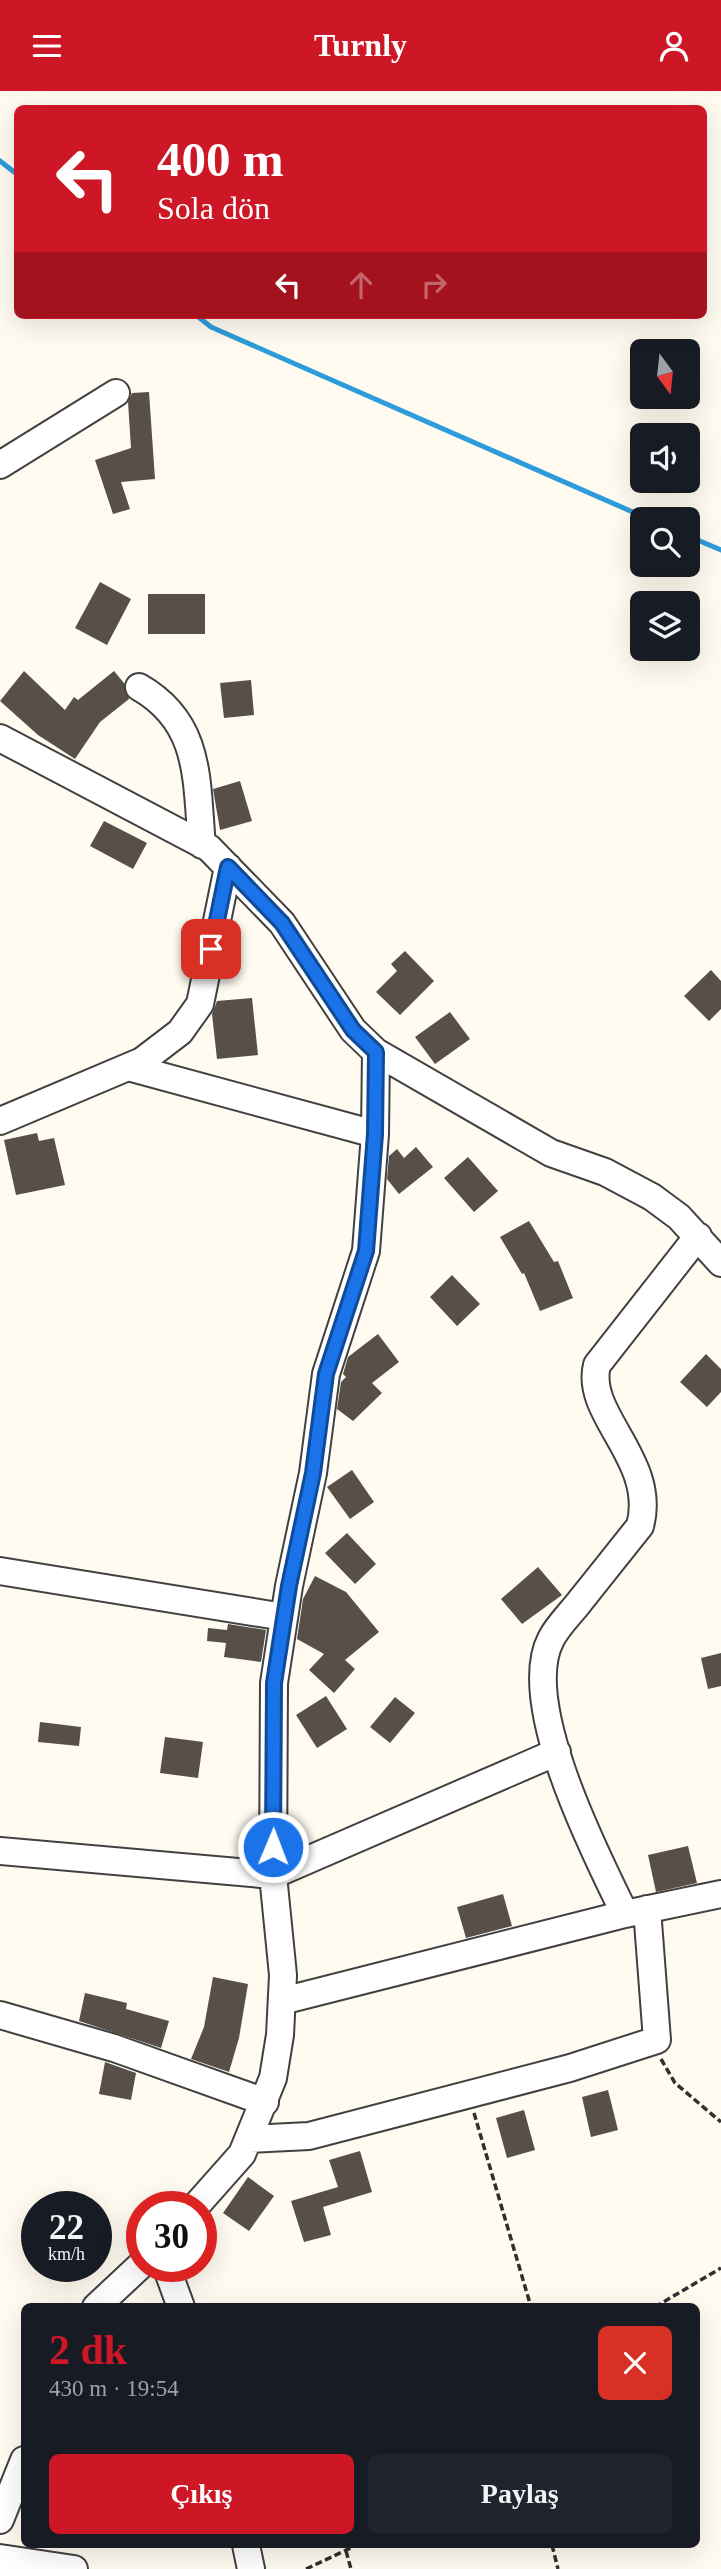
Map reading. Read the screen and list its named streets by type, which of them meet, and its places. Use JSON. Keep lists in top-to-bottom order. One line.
{"north":"bottom","page":{"header":"Turnly","turn":["400 m","Sola dön"],"speed":"22 km/h","limit":"30","heading":["2 dk","430 m · 19:54"],"buttons":["Çıkış","Paylaş"]}}
